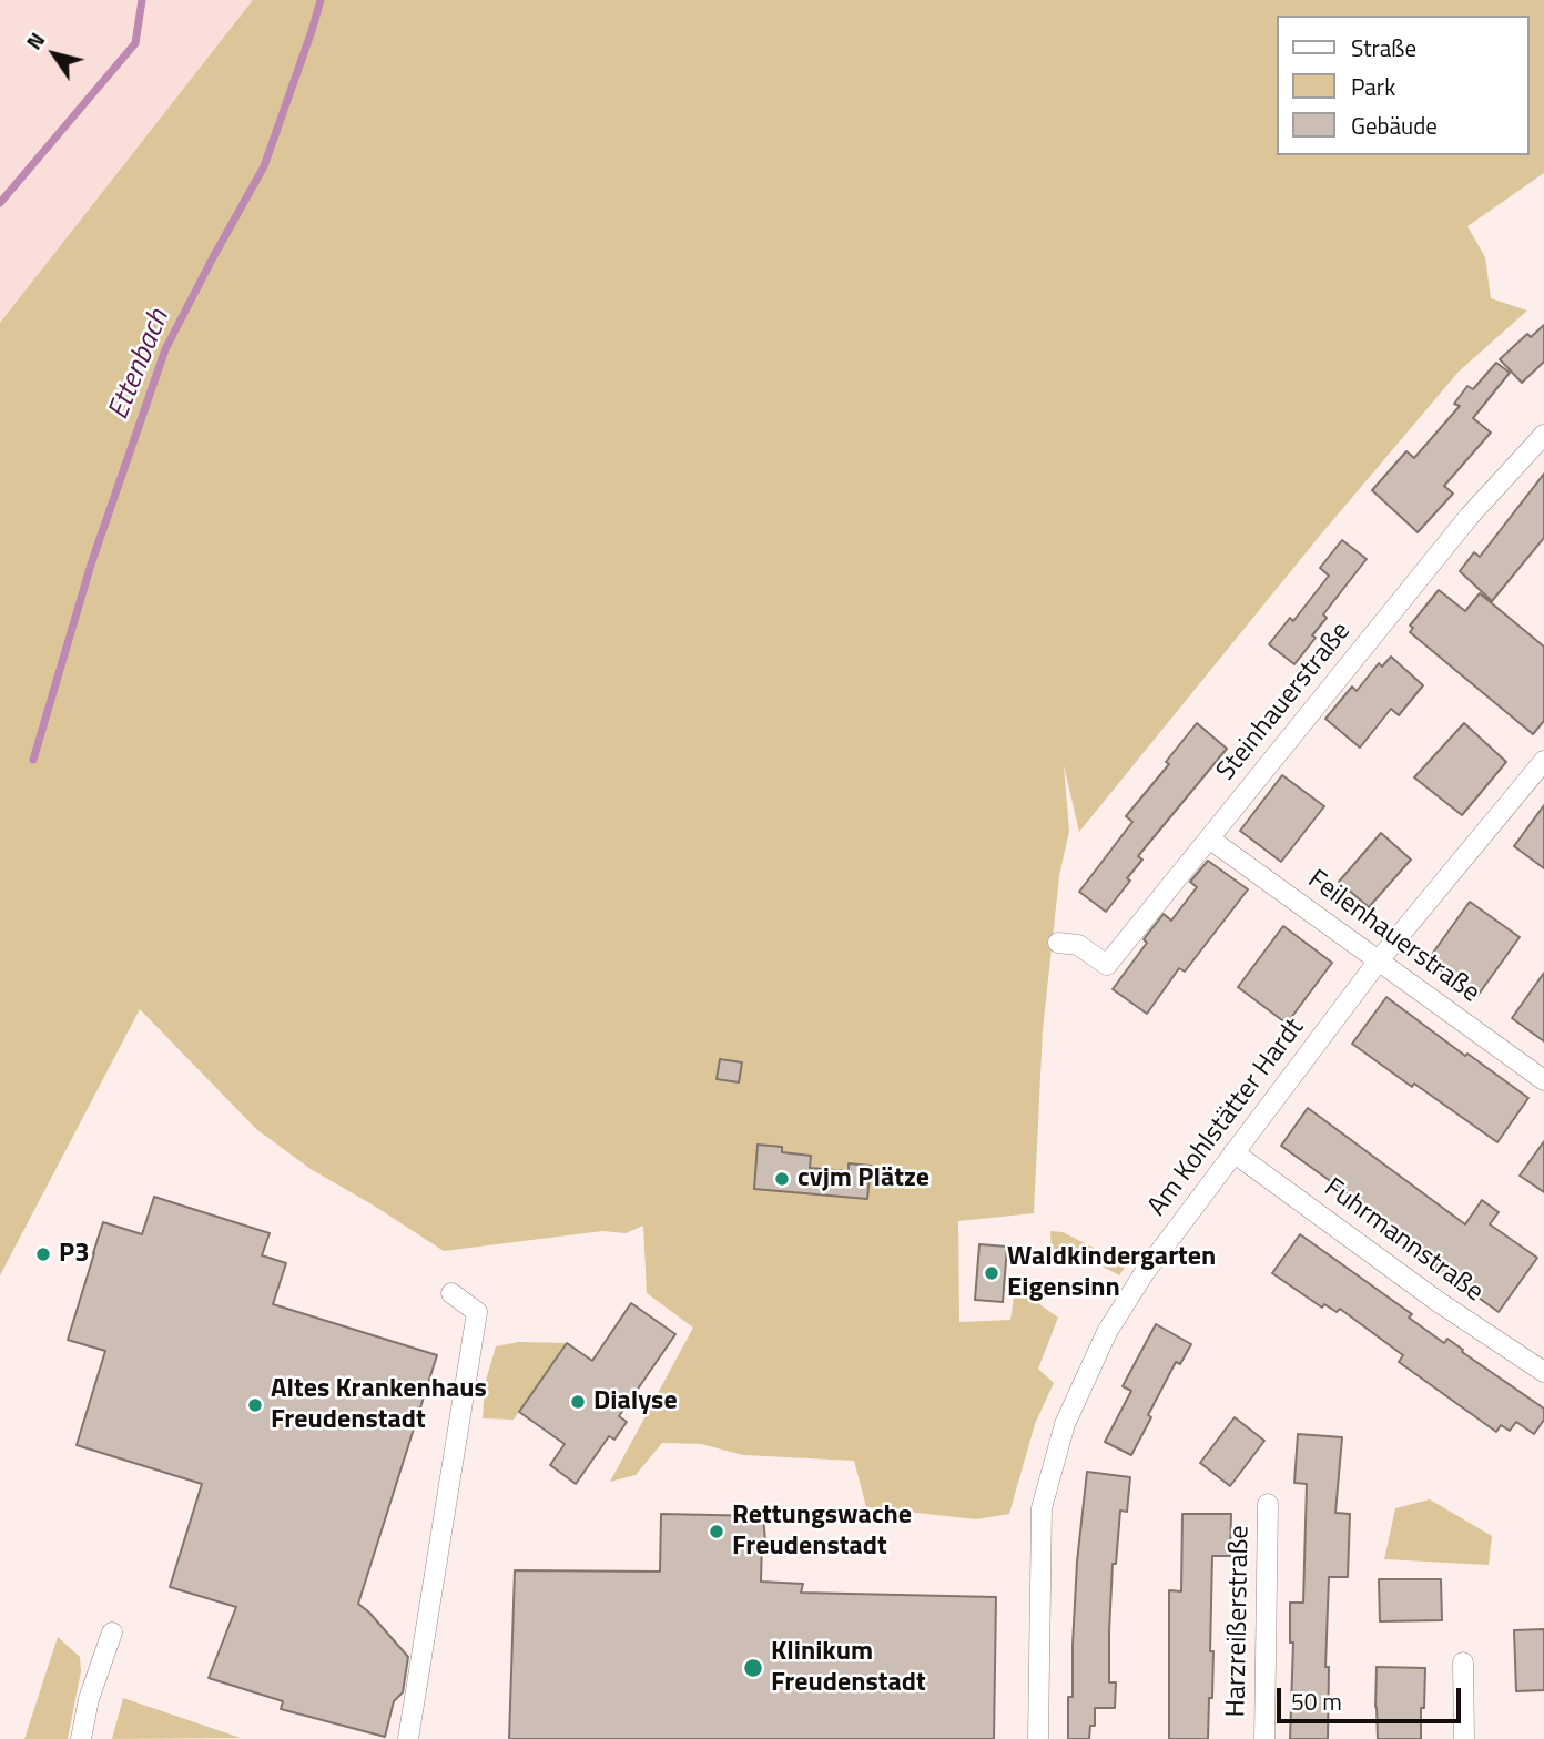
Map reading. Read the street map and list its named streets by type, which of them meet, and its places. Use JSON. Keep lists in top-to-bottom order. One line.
{"streets":{"street":["Steinhauerstraße","Feilenhauerstraße","Am Kohlstätter Hardt","Fuhrmannstraße","Harzreißerstraße"]},"crossings":[["Steinhauerstraße","Feilenhauerstraße"],["Feilenhauerstraße","Am Kohlstätter Hardt"],["Am Kohlstätter Hardt","Fuhrmannstraße"]],"water":["Ettenbach"],"places":["cvjm Plätze","P3","Waldkindergarten Eigensinn","Dialyse","Altes Krankenhaus Freudenstadt","Rettungswache Freudenstadt","Klinikum Freudenstadt"],"legend":["Straße","Park","Gebäude"],"scale_bar":"50 m","north":"top left"}
